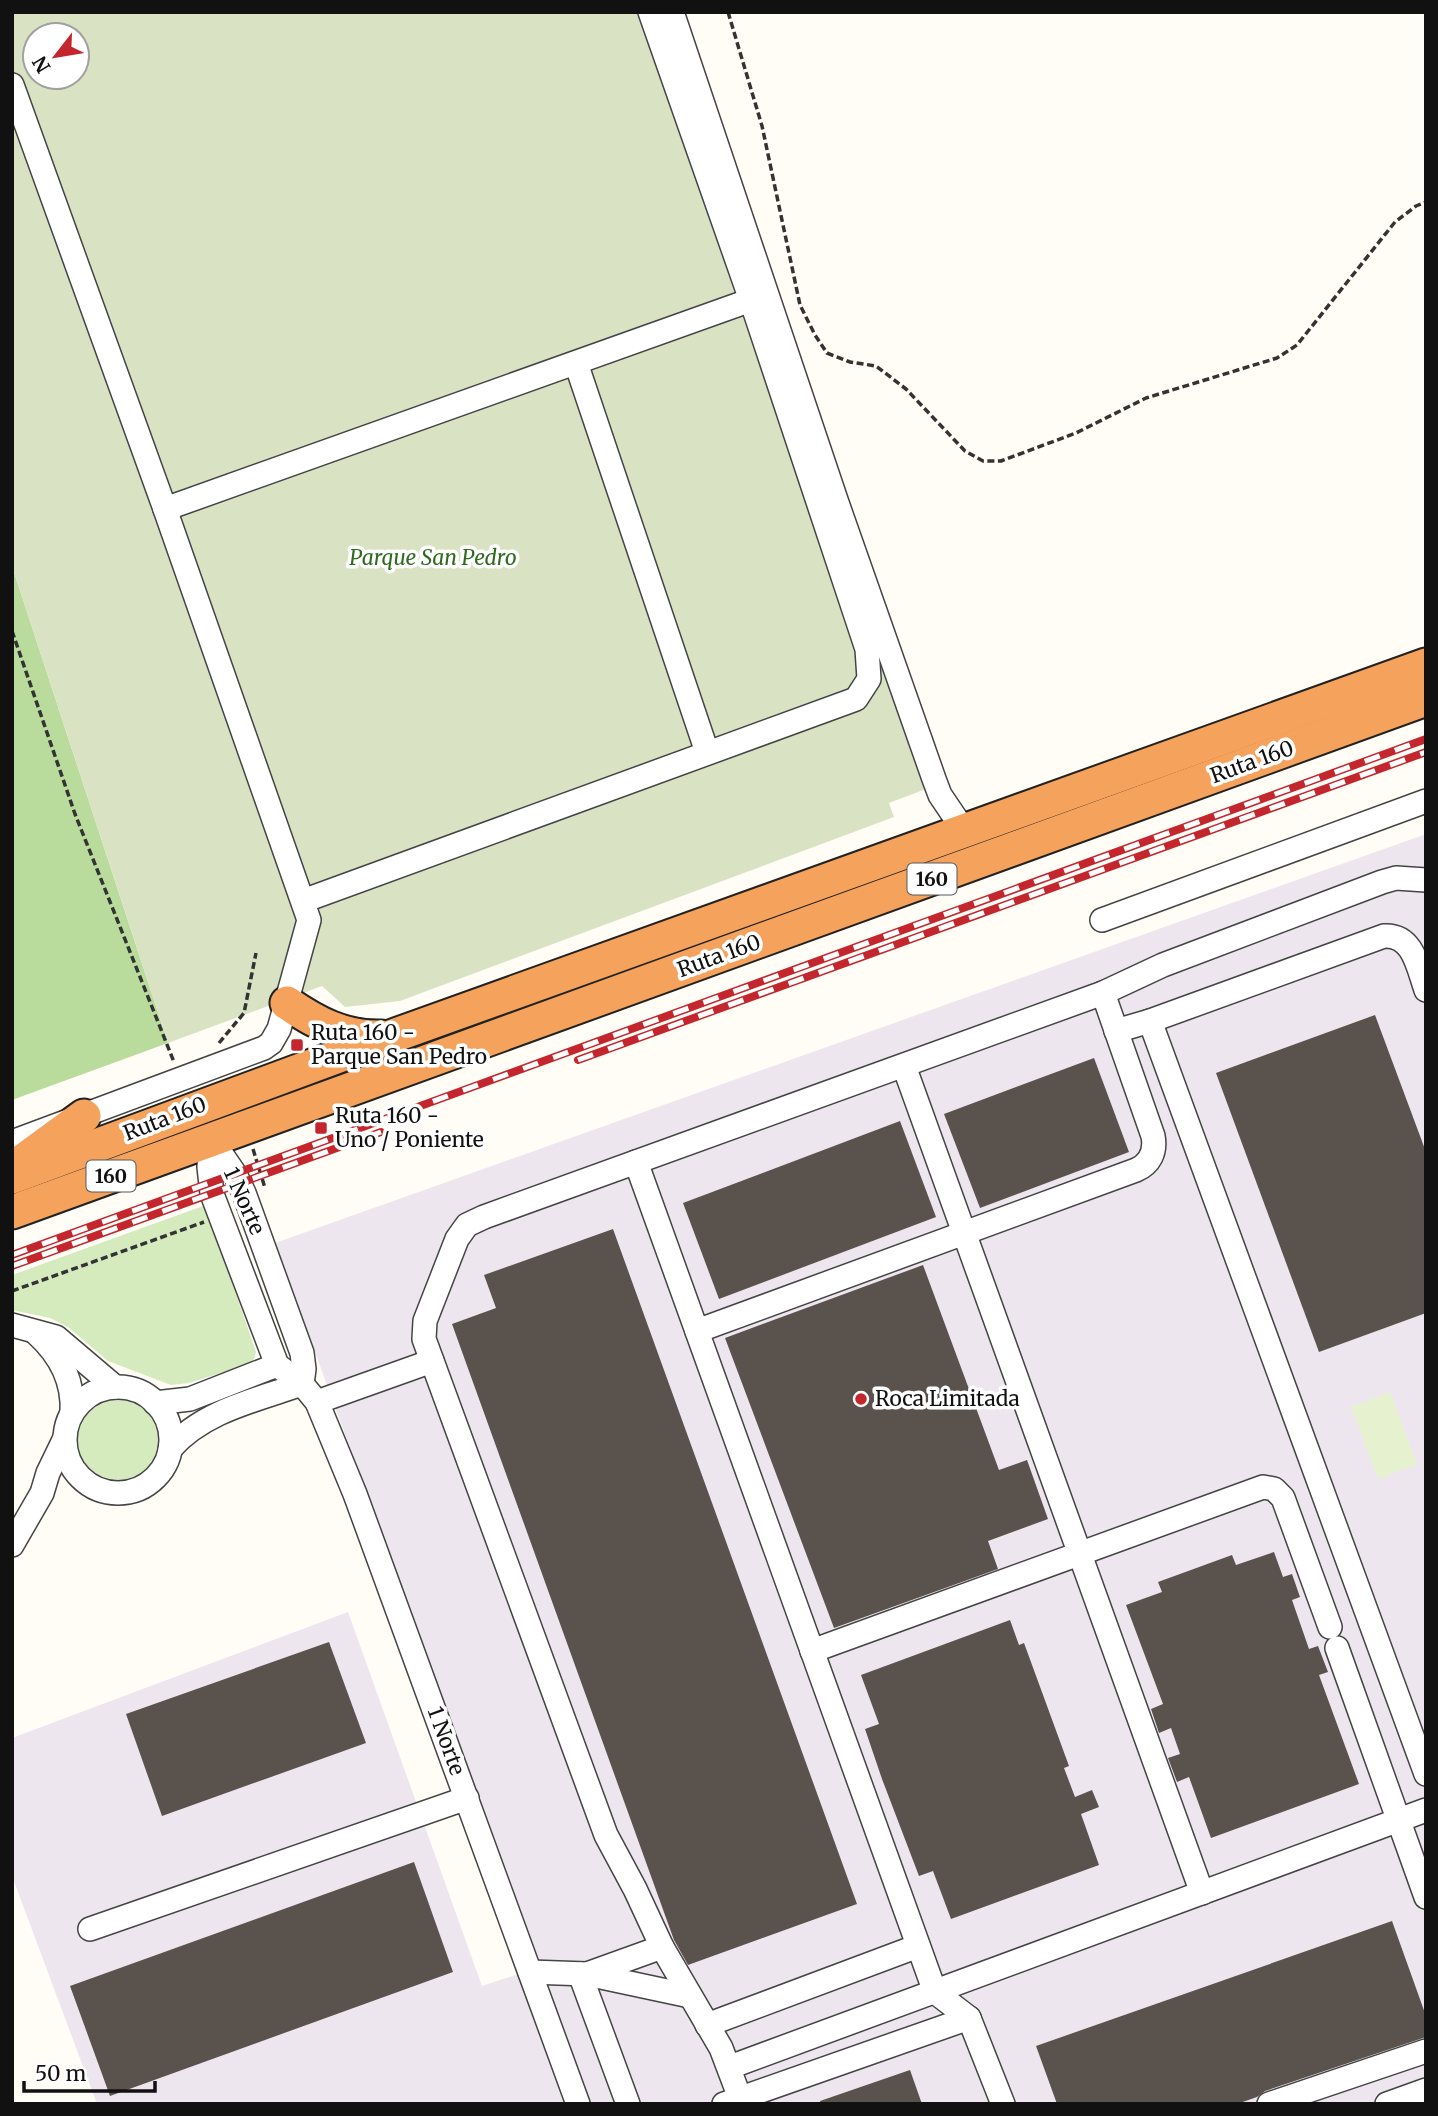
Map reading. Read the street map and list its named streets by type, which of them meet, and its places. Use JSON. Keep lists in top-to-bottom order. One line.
{"streets":{"highway":["Ruta 160","160"],"street":["1 Norte"]},"crossings":[["Ruta 160","1 Norte"]],"parks":["Parque San Pedro"],"places":{"transit":["Ruta 160 - Parque San Pedro","Ruta 160 - Uno / Poniente"],"other":["Roca Limitada"]},"scale_bar":"50 m","north":"bottom left"}
